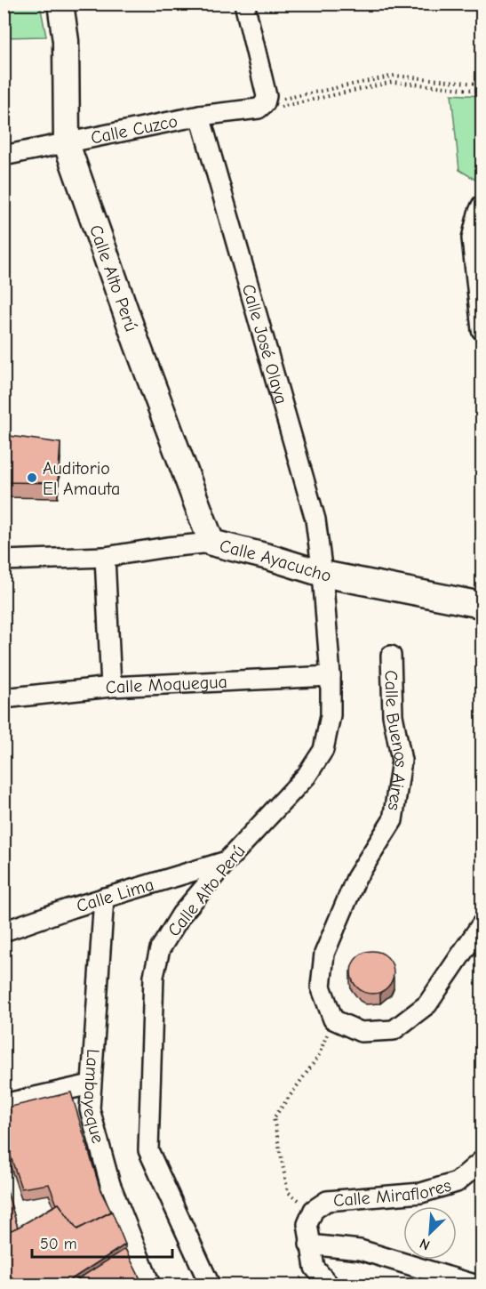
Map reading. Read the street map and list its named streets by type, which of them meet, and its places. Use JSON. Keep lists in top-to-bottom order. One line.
{"streets":{"street":["Calle Cuzco","Calle Alto Perú","Calle José Olaya","Calle Ayacucho","Calle Moquegua","Calle Buenos Aires","Calle Lima","Lambayeque","Calle Miraflores"]},"crossings":[["Calle Cuzco","Calle Alto Perú"],["Calle Cuzco","Calle José Olaya"],["Calle Alto Perú","Calle José Olaya"],["Calle Alto Perú","Calle Ayacucho"],["Calle Alto Perú","Calle Moquegua"],["Calle Alto Perú","Calle Lima"],["Calle José Olaya","Calle Ayacucho"],["Calle Lima","Lambayeque"]],"places":["Auditorio El Amauta"],"scale_bar":"50 m","north":"bottom left"}
